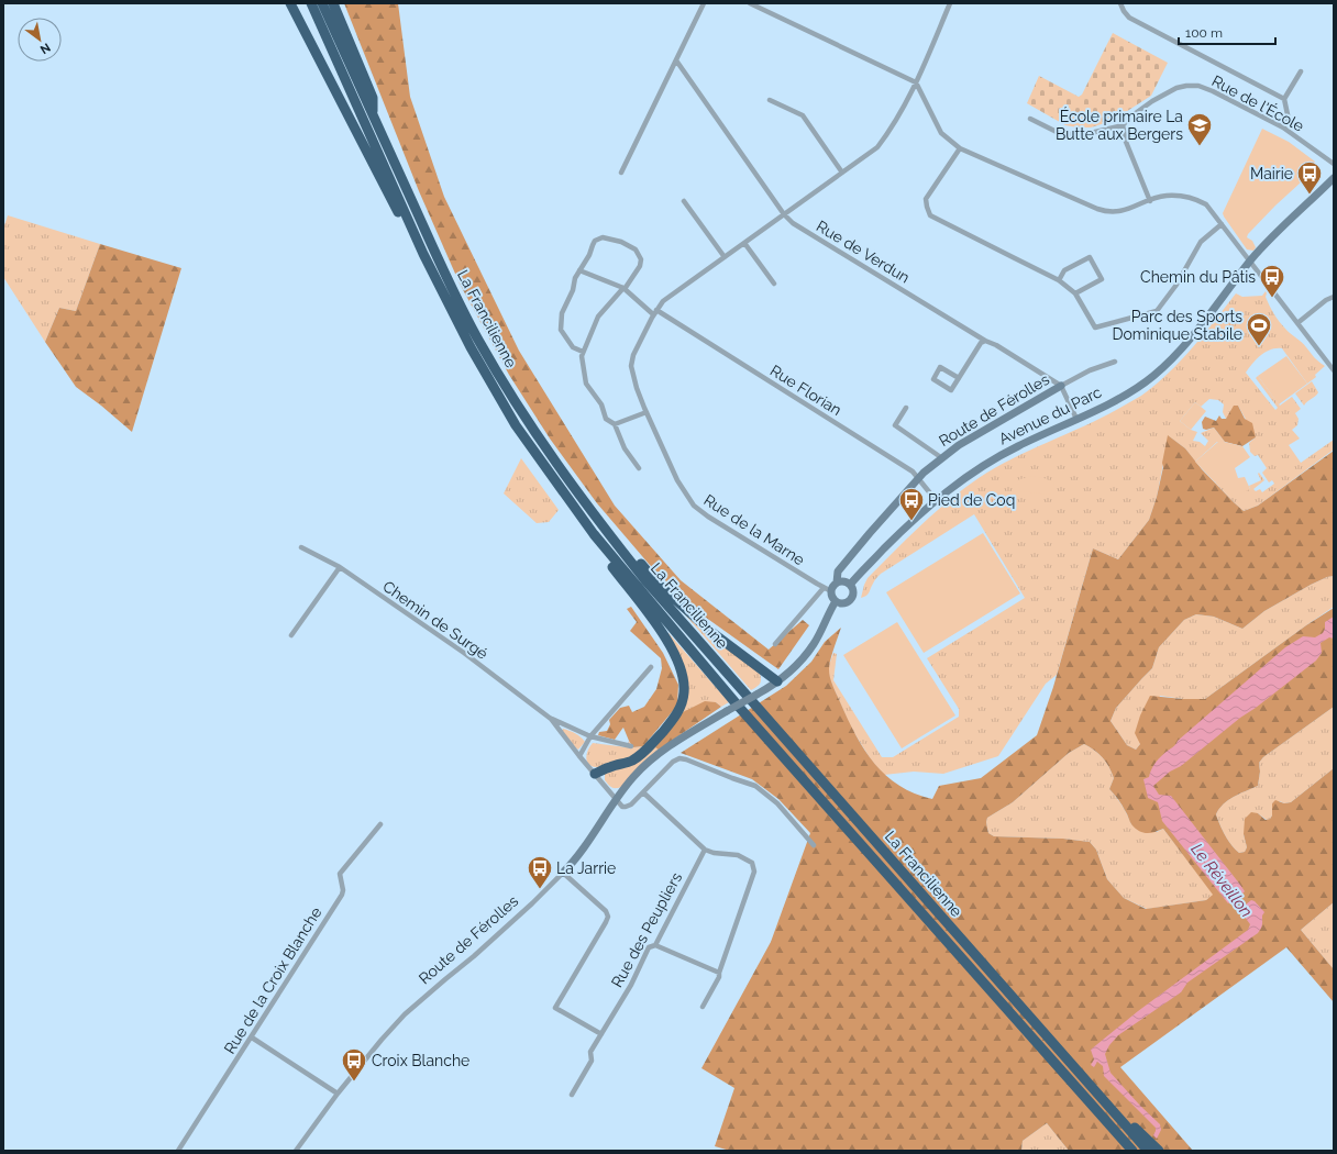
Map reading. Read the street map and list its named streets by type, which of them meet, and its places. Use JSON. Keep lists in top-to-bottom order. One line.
{"streets":{"highway":["La Francilienne"],"street":["Rue de l'École","Rue de Verdun","Rue Florian","Route de Férolles","Avenue du Parc","Rue de la Marne","Chemin de Surgé","Rue des Peupliers","Rue de la Croix Blanche"]},"crossings":[["Rue de Verdun","Route de Férolles"],["Rue de Verdun","Rue de la Marne"],["Rue Florian","Route de Férolles"],["Rue Florian","Avenue du Parc"],["Rue Florian","Rue de la Marne"],["Route de Férolles","Avenue du Parc"],["Route de Férolles","Rue de la Marne"],["Route de Férolles","Chemin de Surgé"],["Avenue du Parc","Rue de la Marne"]],"water":["Le Réveillon"],"places":{"school or university":["École primaire La Butte aux Bergers"],"bus stop":["Mairie","Chemin du Pâtis","Pied de Coq","La Jarrie","Croix Blanche"],"sports":["Parc des Sports Dominique Stabile"]},"scale_bar":"100 m","north":"bottom right"}
